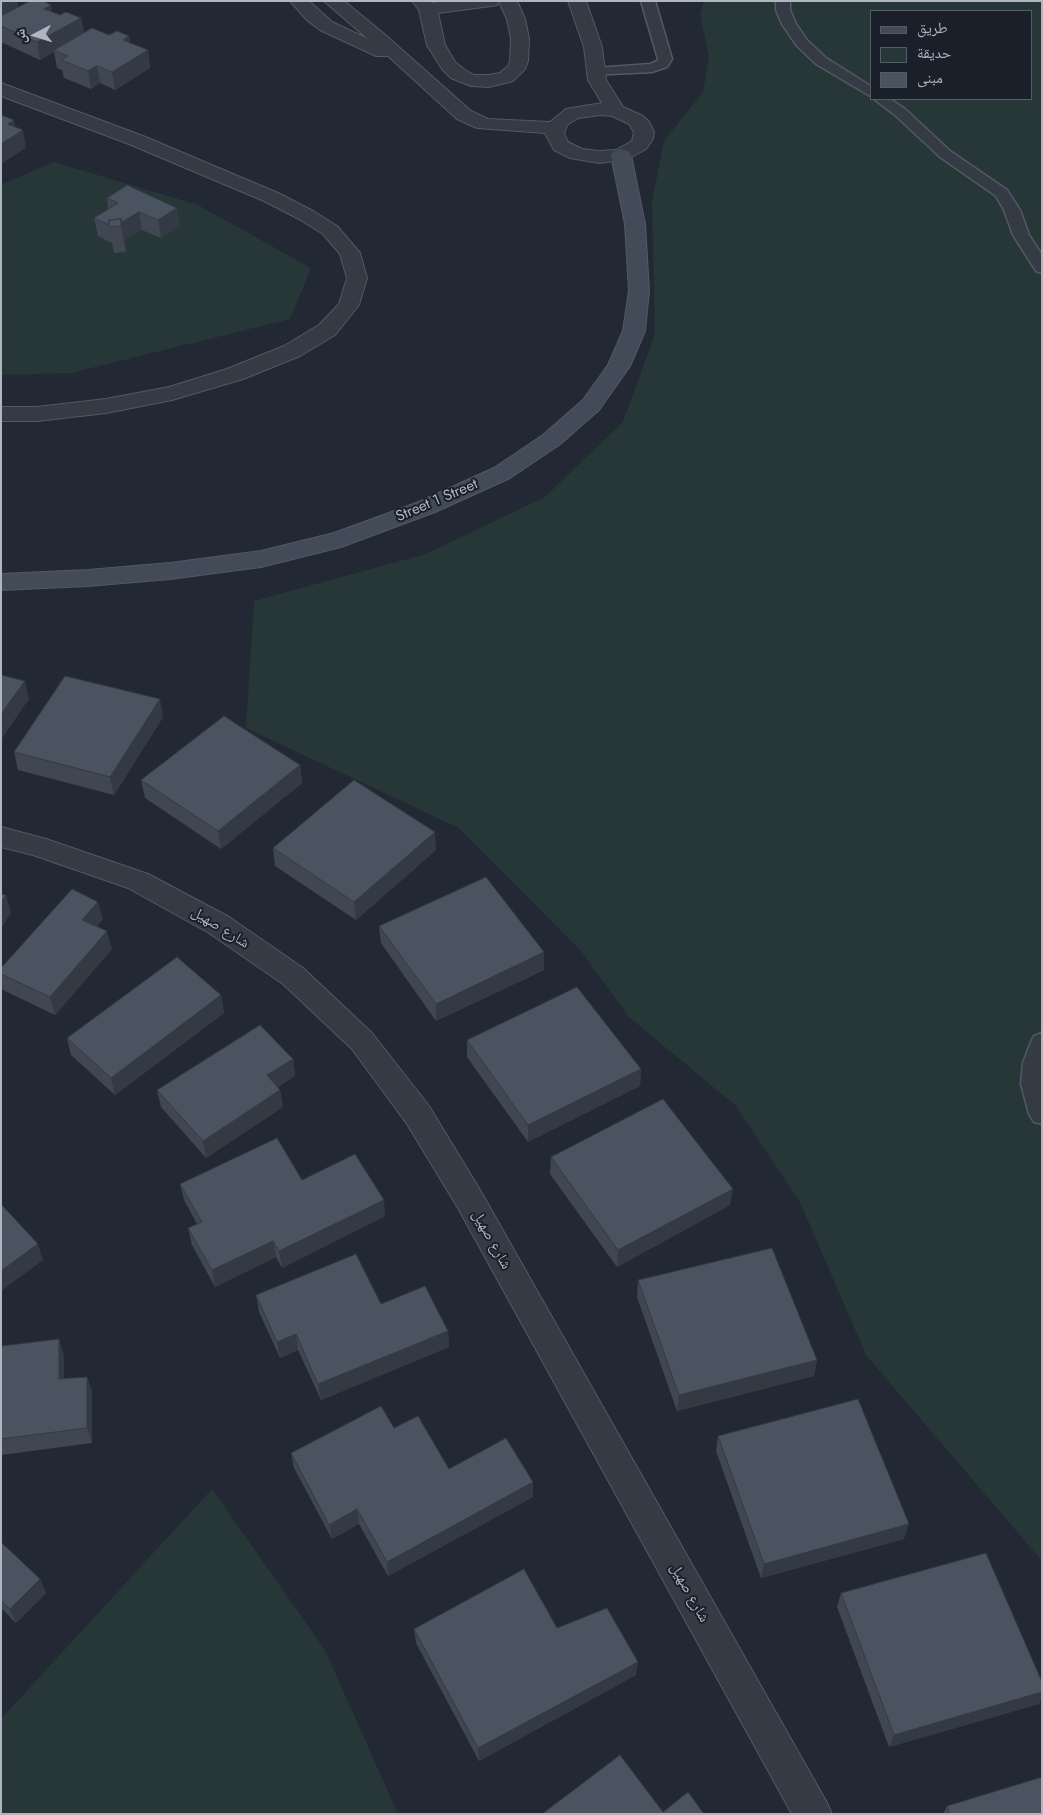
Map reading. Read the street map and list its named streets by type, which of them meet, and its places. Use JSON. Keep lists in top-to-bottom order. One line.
{"streets":{"street":["Street 1 Street","شارع صهيل"]},"legend":["طريق","حديقة","مبنى"],"north":"left"}
